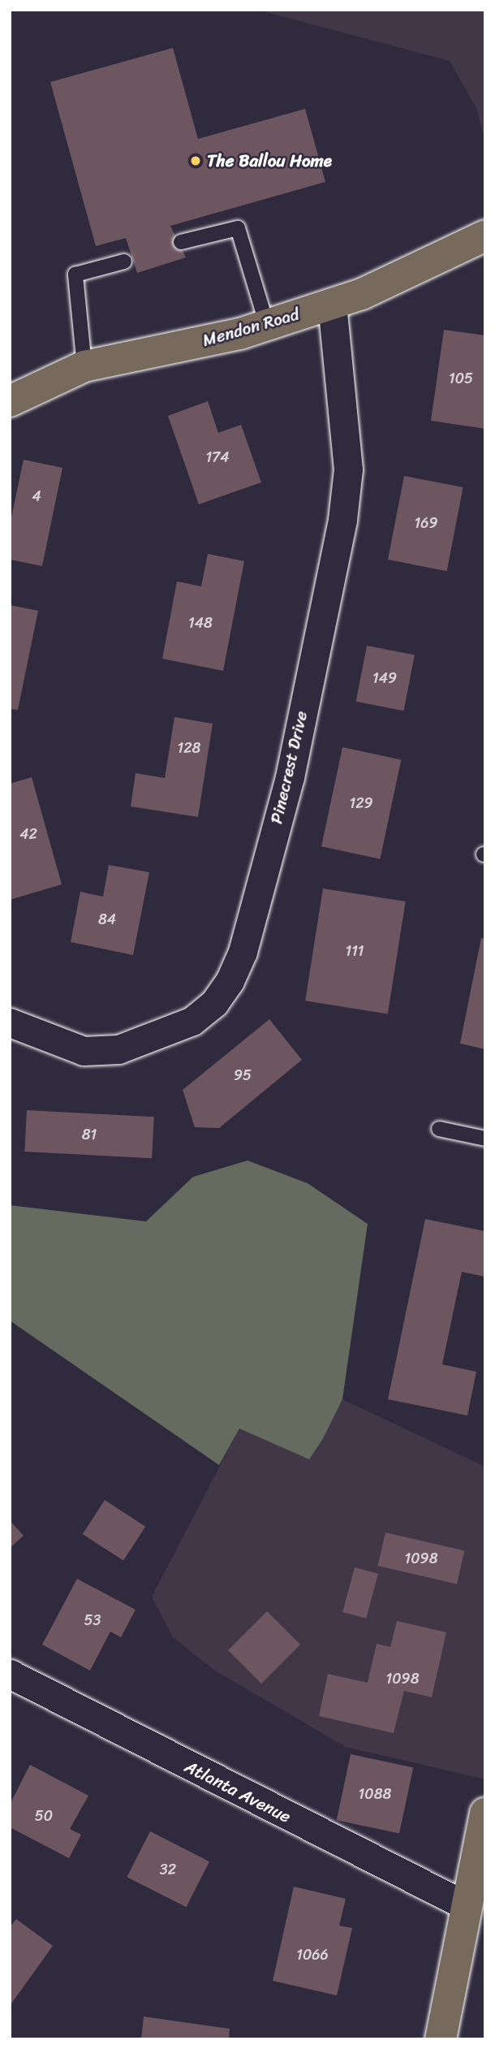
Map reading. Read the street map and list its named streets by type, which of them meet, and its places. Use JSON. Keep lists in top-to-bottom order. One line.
{"streets":{"main road":["Mendon Road"],"street":["Pinecrest Drive","Atlanta Avenue"]},"crossings":[["Mendon Road","Pinecrest Drive"]],"places":["The Ballou Home"],"house_numbers":["105","174","4","169","148","149","128","129","42","84","111","95","81","1098","53","1098","1088","50","32","1066"]}
